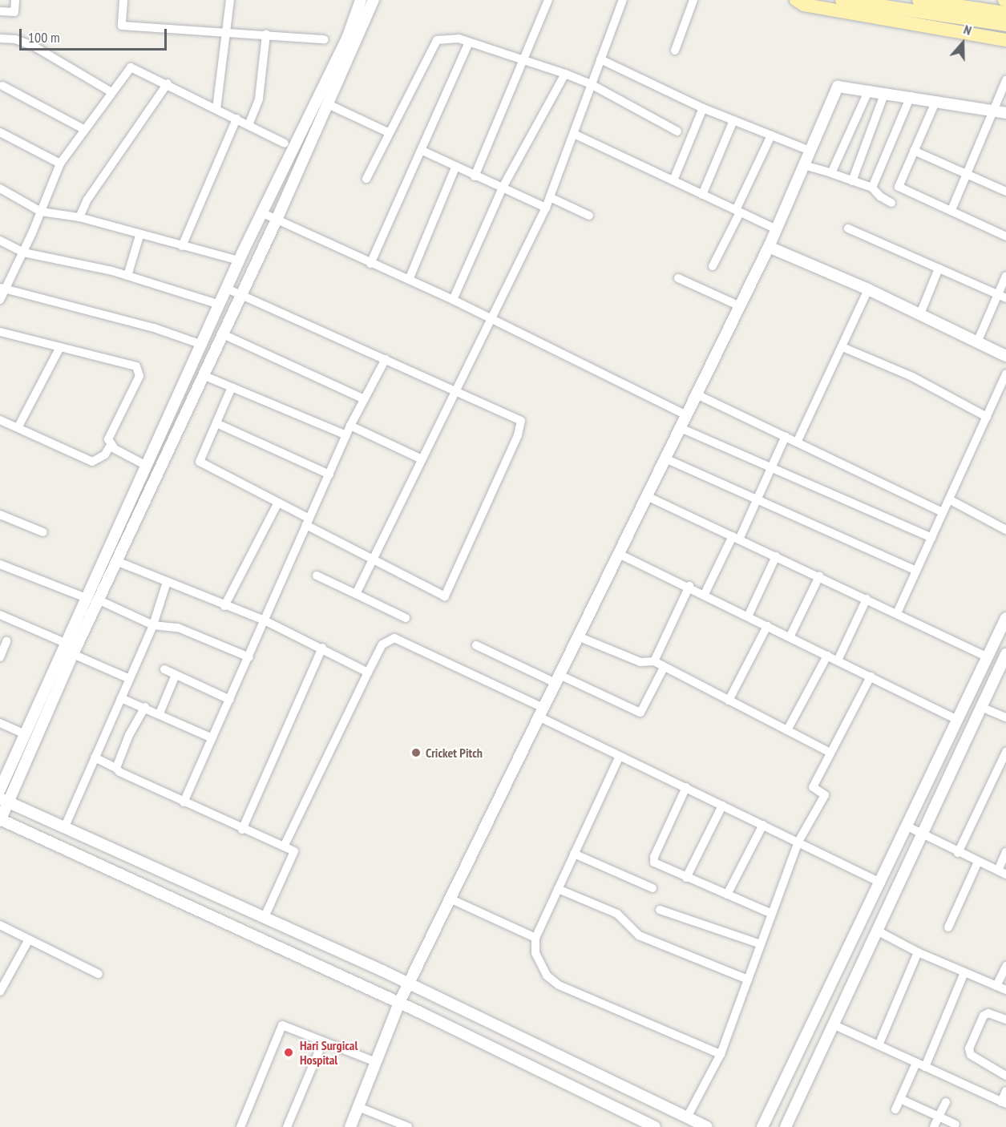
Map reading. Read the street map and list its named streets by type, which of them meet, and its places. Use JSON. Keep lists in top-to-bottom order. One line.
{"places":["Cricket Pitch","Hari Surgical Hospital"],"scale_bar":"100 m","north":"top"}
